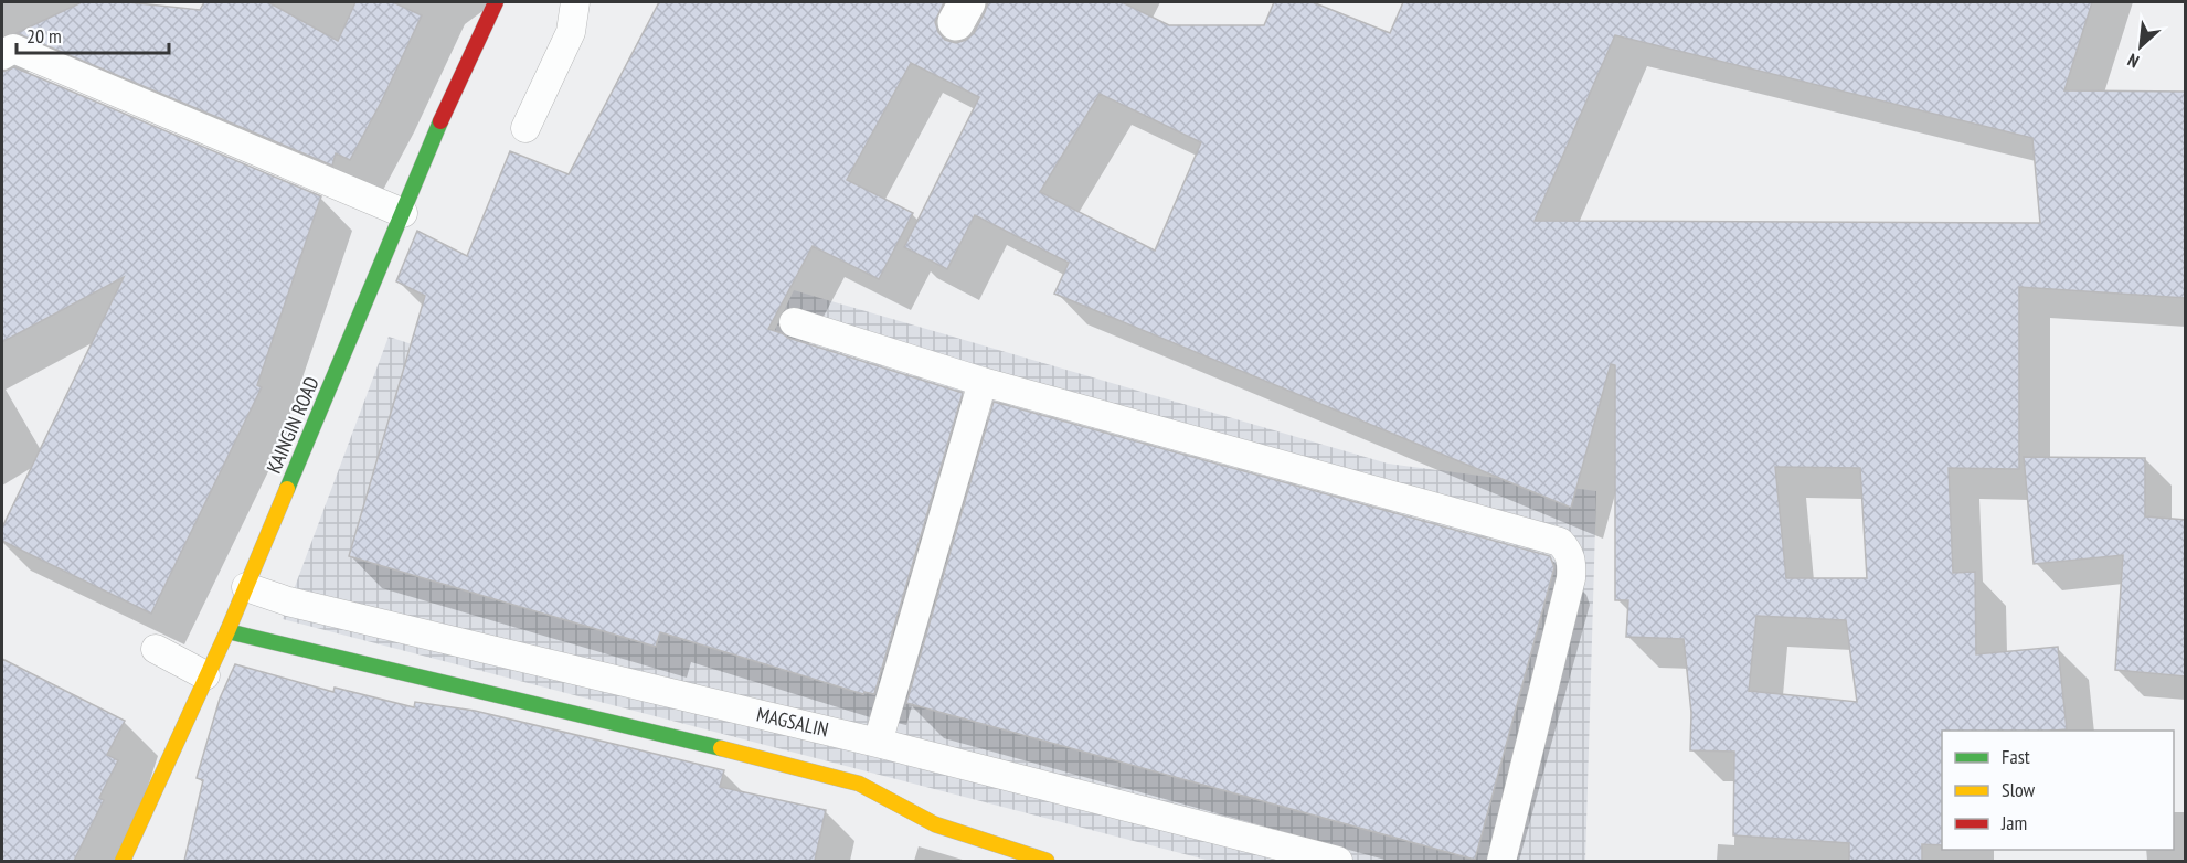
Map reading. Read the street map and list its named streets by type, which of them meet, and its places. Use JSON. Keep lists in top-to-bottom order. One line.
{"streets":{"street":["KAINGIN ROAD"],"lane":["MAGSALIN"]},"crossings":[["KAINGIN ROAD","MAGSALIN"]],"legend":["Fast","Slow","Jam"],"scale_bar":"20 m","north":"bottom left"}
